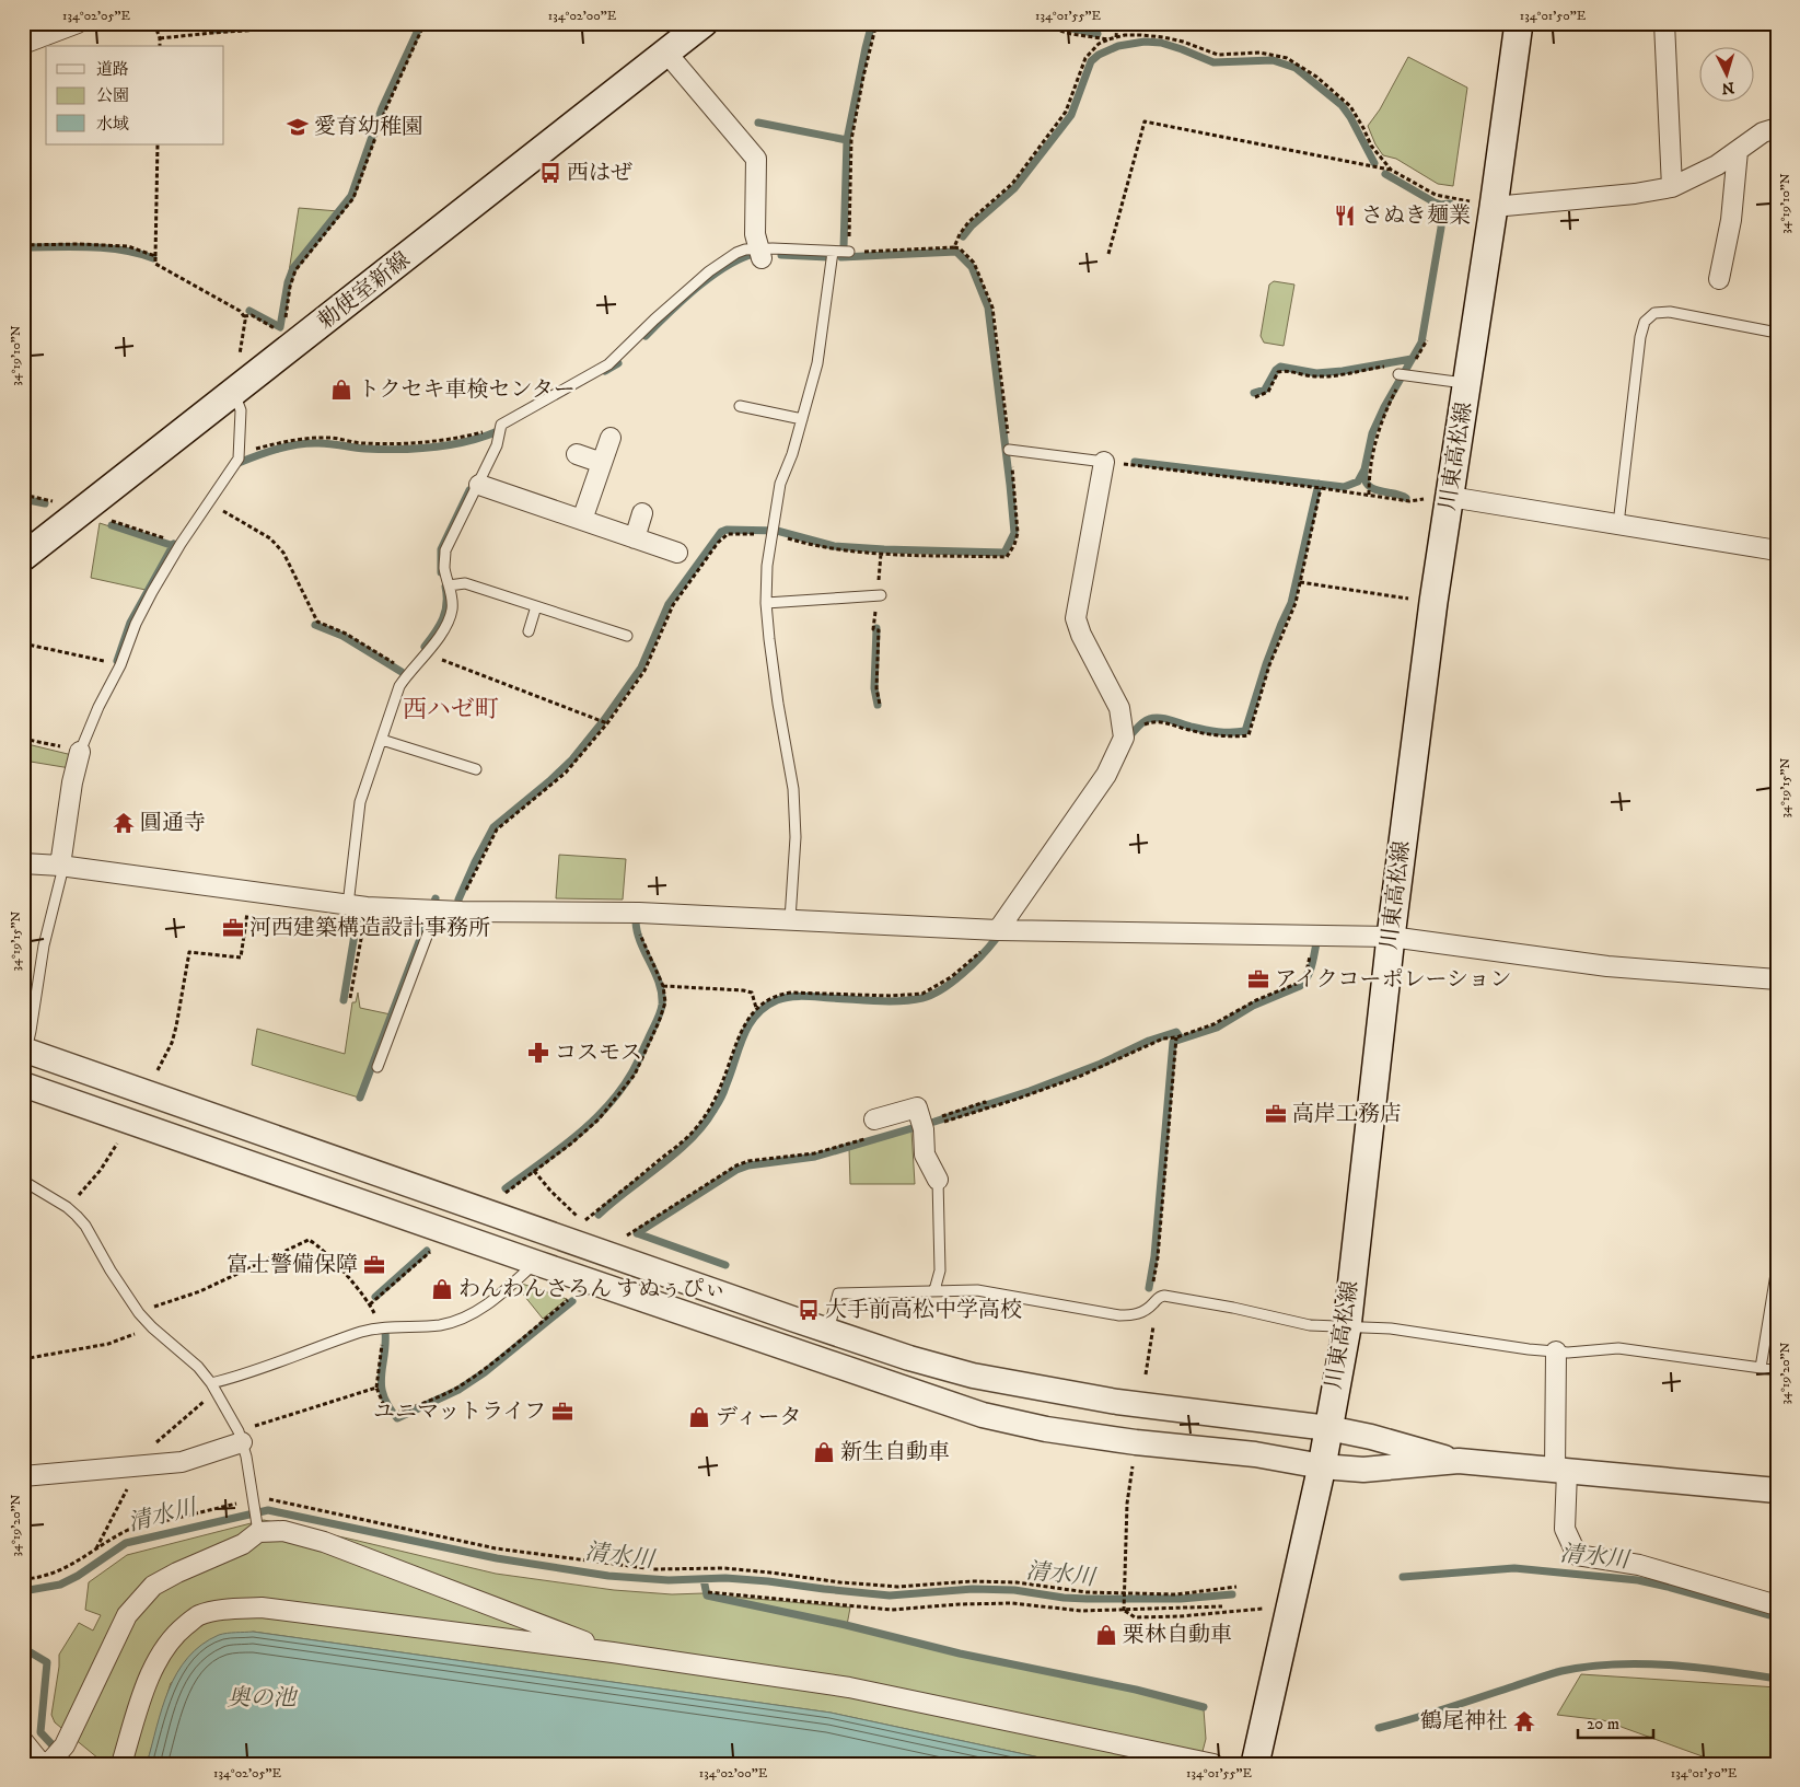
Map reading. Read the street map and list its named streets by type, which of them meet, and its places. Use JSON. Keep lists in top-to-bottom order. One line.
{"streets":{"main road":["勅使室新線","川東高松線"]},"districts":["西ハゼ町"],"water":["清水川","奥の池"],"places":{"school or university":["愛育幼稚園"],"bus stop":["西はぜ","大手前高松中学高校"],"restaurant":["さぬき麺業"],"shop":["トクセキ車検センター","わんわんさろん すぬぅぴぃ","ディータ","新生自動車","栗林自動車"],"temple":["圓通寺","鶴尾神社"],"office":["河西建築構造設計事務所","アイクコーポレーション","高岸工務店","富士警備保障","ユニマットライフ"],"pharmacy":["コスモス"]},"legend":["道路","公園","水域"],"scale_bar":"20 m","north":"bottom","coordinates":["134°02'05\"E","134°02'00\"E","134°01'55\"E","134°01'50\"E","34°19'10\"N","34°19'15\"N","34°19'20\"N"]}
